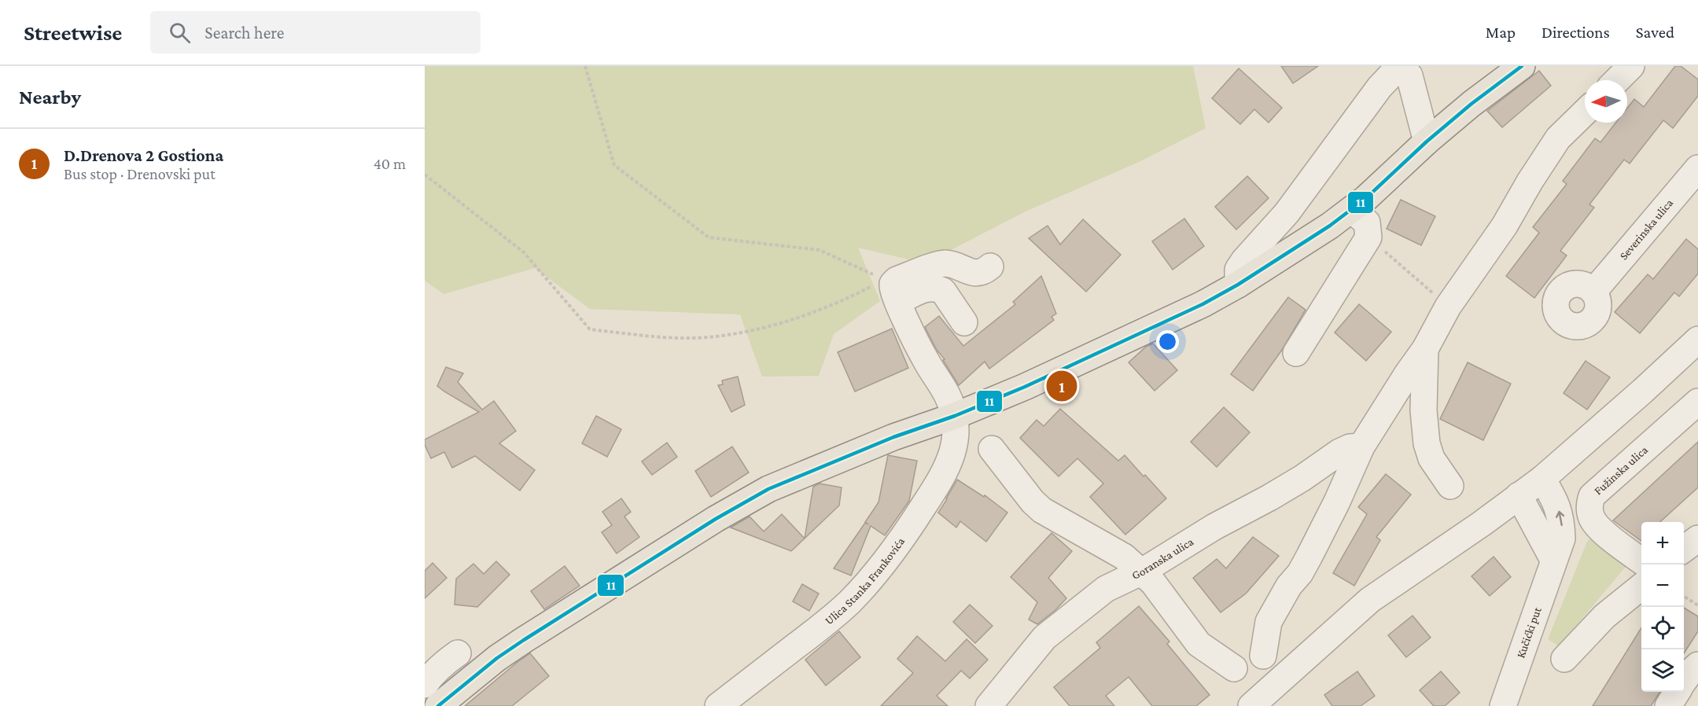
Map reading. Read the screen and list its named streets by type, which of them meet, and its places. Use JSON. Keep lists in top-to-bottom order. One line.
{"streets":{"street":["Severinska ulica","Fužinska ulica","Goranska ulica","Ulica Stanka Frankovića","Kučićki put"]},"lines":["transit line 11"],"north":"left","page":{"header":"Streetwise","search":"Search here","nav":["Map","Directions","Saved"],"heading":"Nearby","list":[{"mark":"1","name":"D.Drenova 2 Gostiona","note":"Bus stop · Drenovski put","value":"40 m"}],"pins":"1","map_buttons":["+","−"]}}
